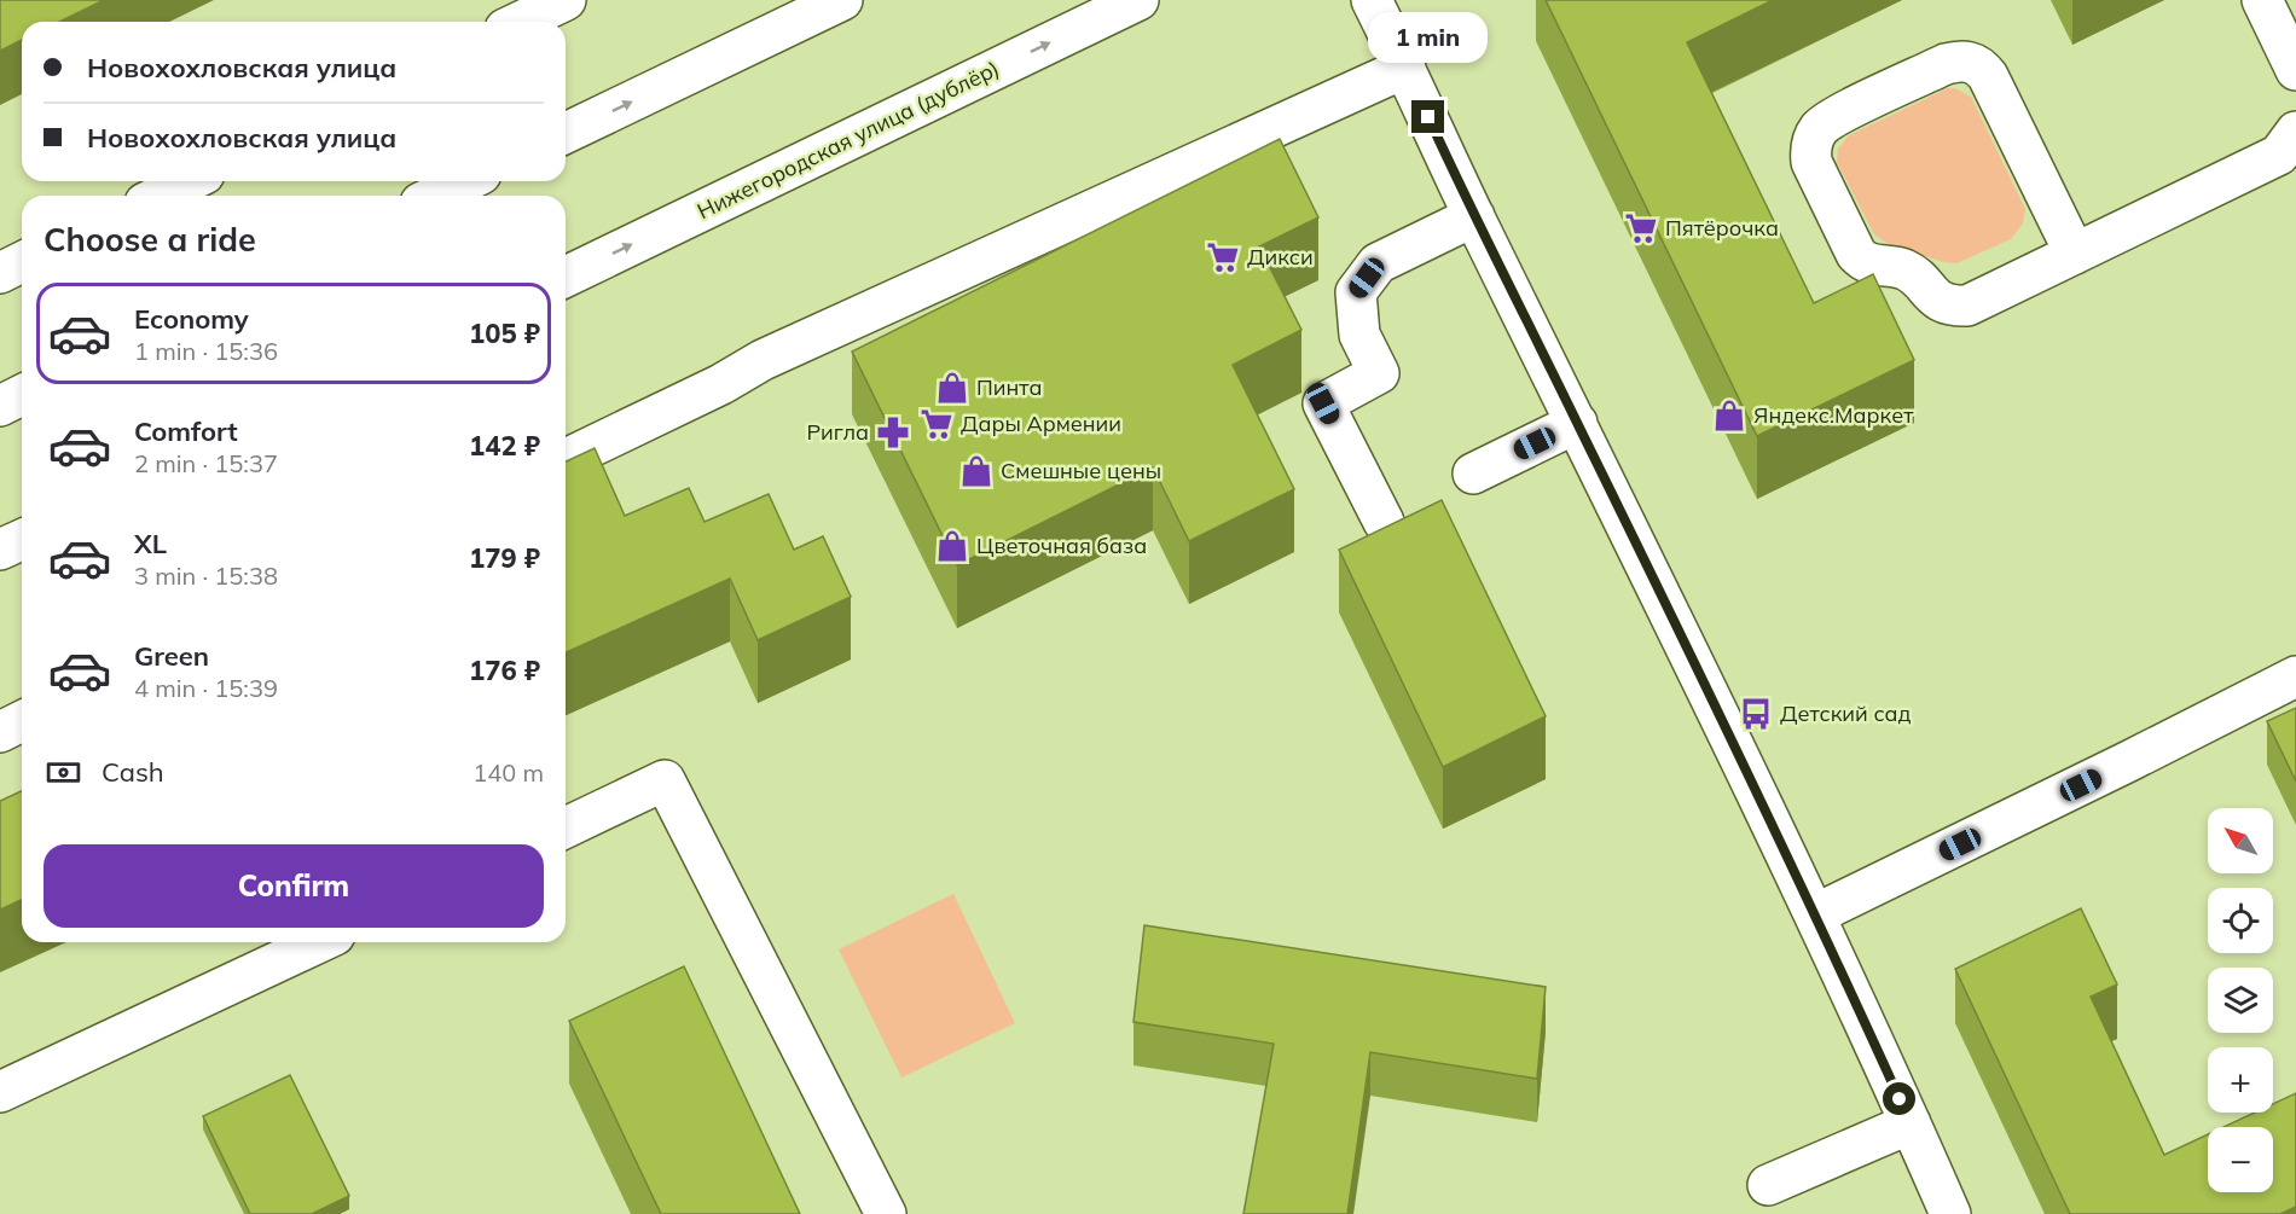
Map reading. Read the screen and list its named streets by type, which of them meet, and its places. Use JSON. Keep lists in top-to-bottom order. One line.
{"streets":{"street":["Нижегородская улица (дублёр)"]},"places":{"supermarket":["Пятёрочка","Дикси","Дары Армении"],"shop":["Пинта","Яндекс.Маркет","Смешные цены","Цветочная база"],"pharmacy":["Ригла"],"bus stop":["Детский сад"]},"north":"top left","page":{"bubble":"1 min","banner":["Новохохловская улица","Новохохловская улица"],"heading":"Choose a ride","list":[{"name":"Economy","note":"1 min · 15:36","value":"105 ₽"},{"name":"Comfort","note":"2 min · 15:37","value":"142 ₽"},{"name":"XL","note":"3 min · 15:38","value":"179 ₽"},{"name":"Green","note":"4 min · 15:39","value":"176 ₽"}],"pay":["Cash","140 m"],"map_buttons":["+","−"],"buttons":"Confirm"}}
